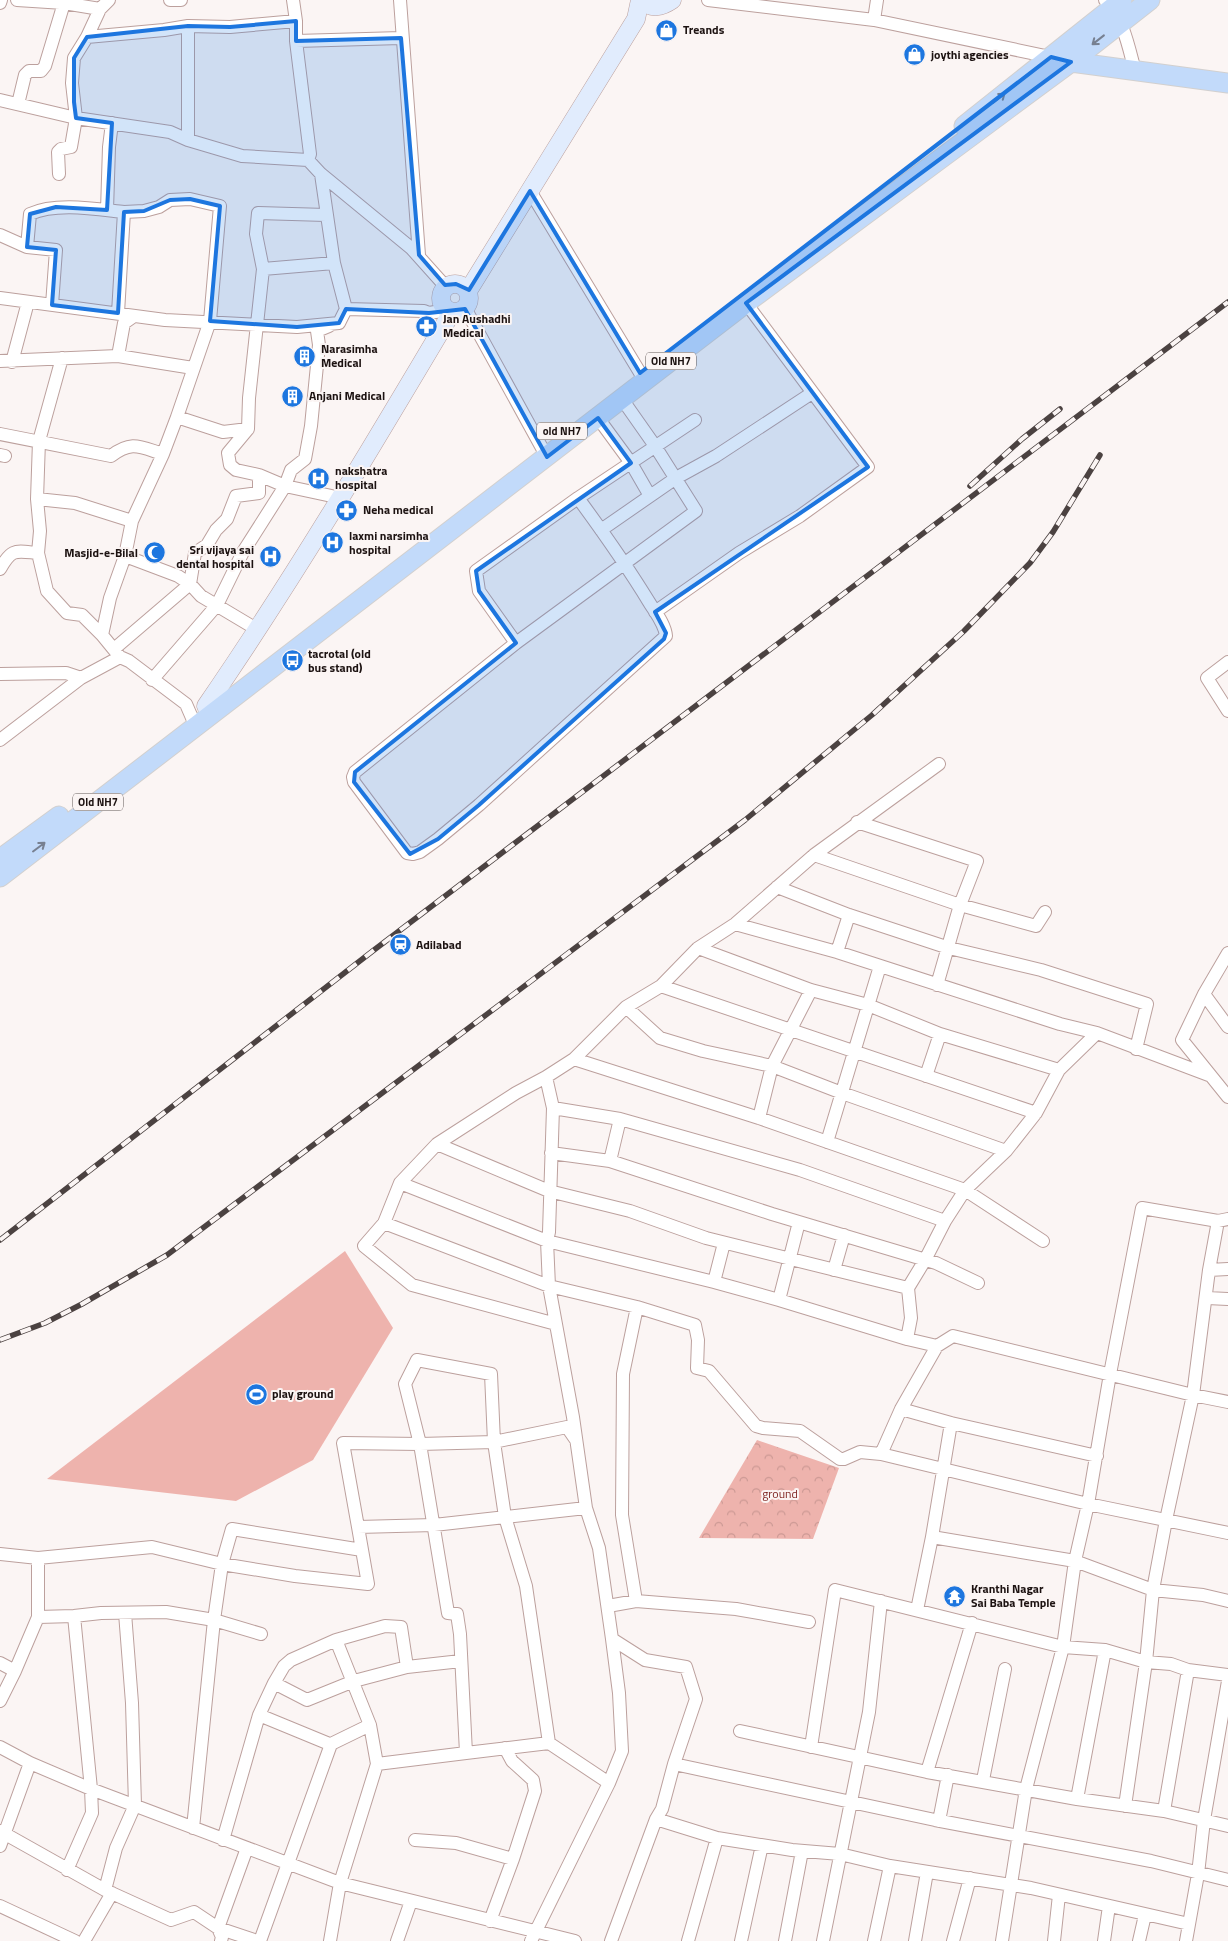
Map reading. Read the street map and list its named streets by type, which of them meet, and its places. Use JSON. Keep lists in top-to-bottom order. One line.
{"streets":{"main road":["Old NH7","old NH7"]},"crossings":[["Old NH7","old NH7"]],"parks":["ground"],"places":{"shop":["Treands","joythi agencies"],"pharmacy":["Jan Aushadhi Medical","Neha medical"],"building":["Narasimha Medical","Anjani Medical"],"hospital":["nakshatra hospital","laxmi narsimha hospital","Sri vijaya sai dental hospital"],"mosque":["Masjid-e-Bilal"],"bus stop":["tacrotal (old bus stand)"],"station":["Adilabad"],"sports":["play ground"],"temple":["Kranthi Nagar Sai Baba Temple"]}}
